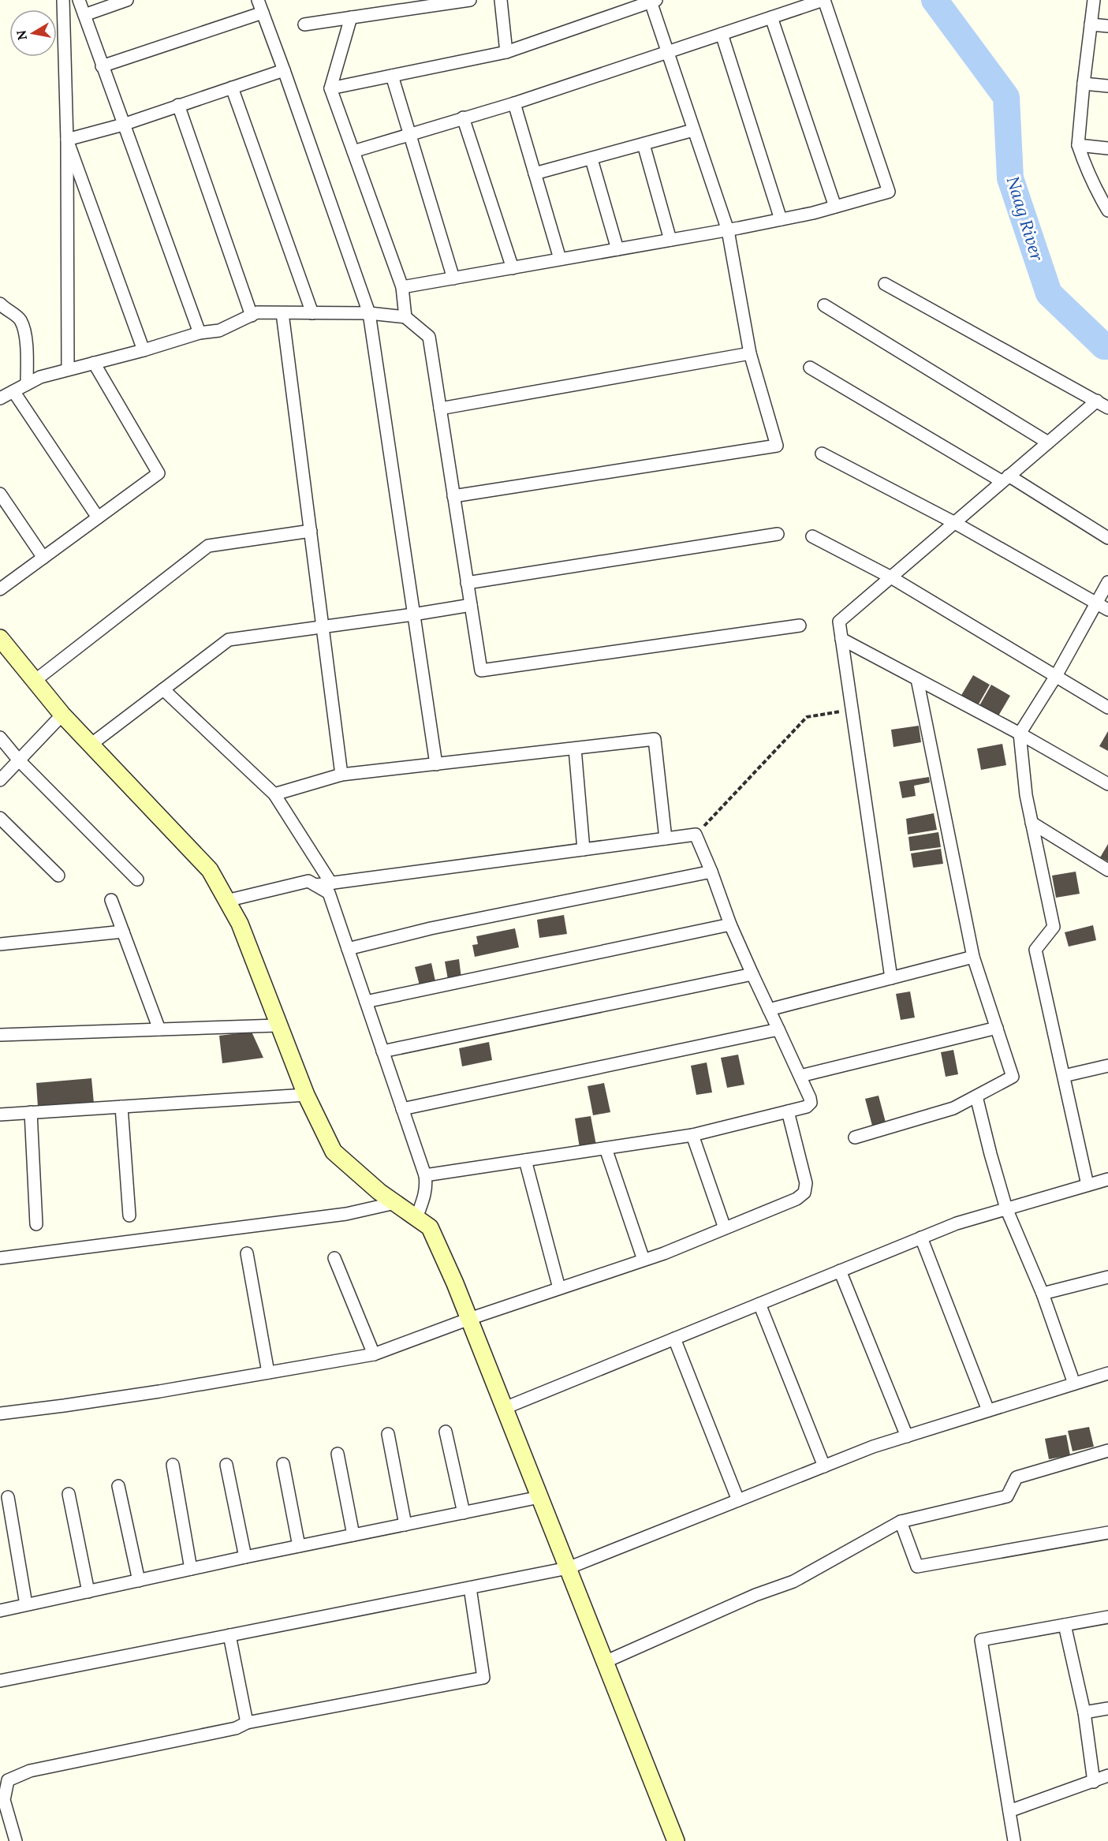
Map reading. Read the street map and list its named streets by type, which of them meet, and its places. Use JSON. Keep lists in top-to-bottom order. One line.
{"water":["Naag River"],"north":"left"}
